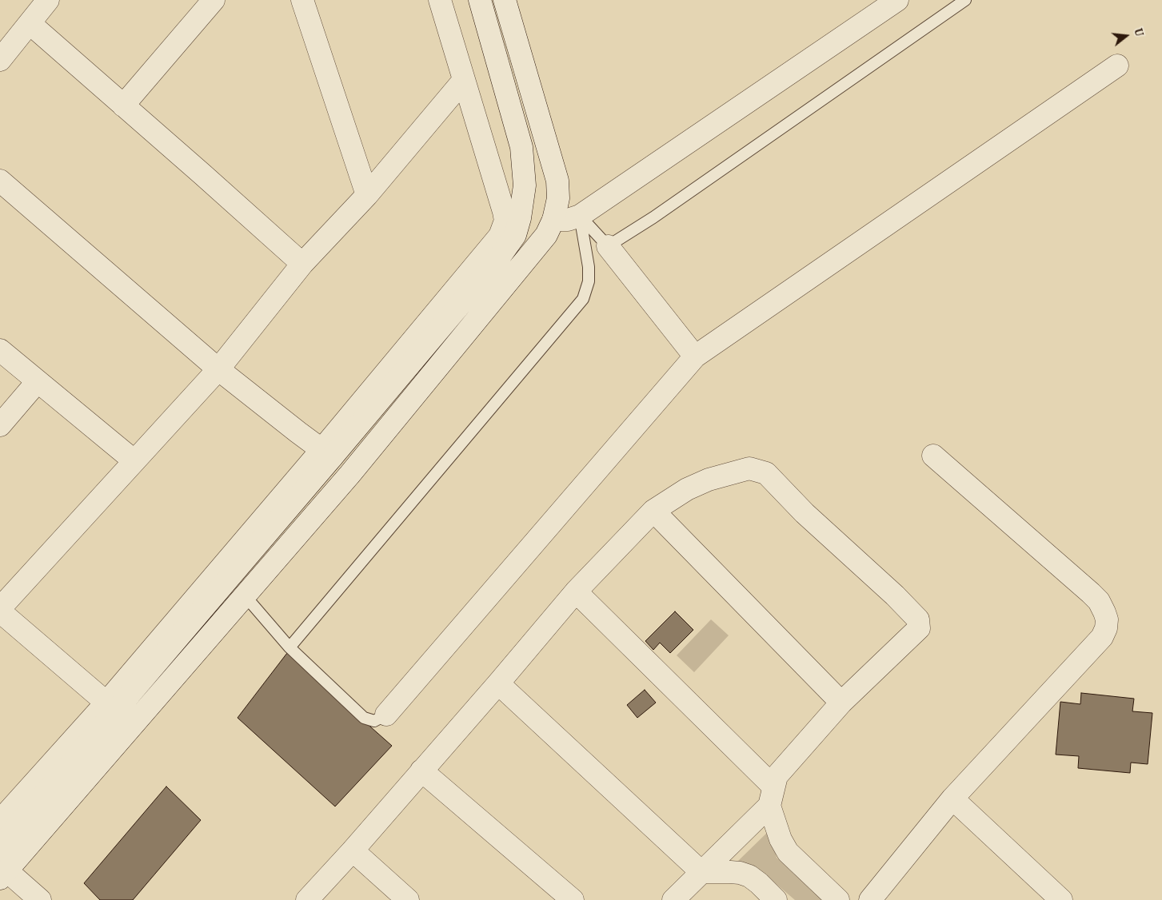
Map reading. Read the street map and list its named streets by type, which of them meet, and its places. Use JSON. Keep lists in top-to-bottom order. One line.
{"north":"right"}
